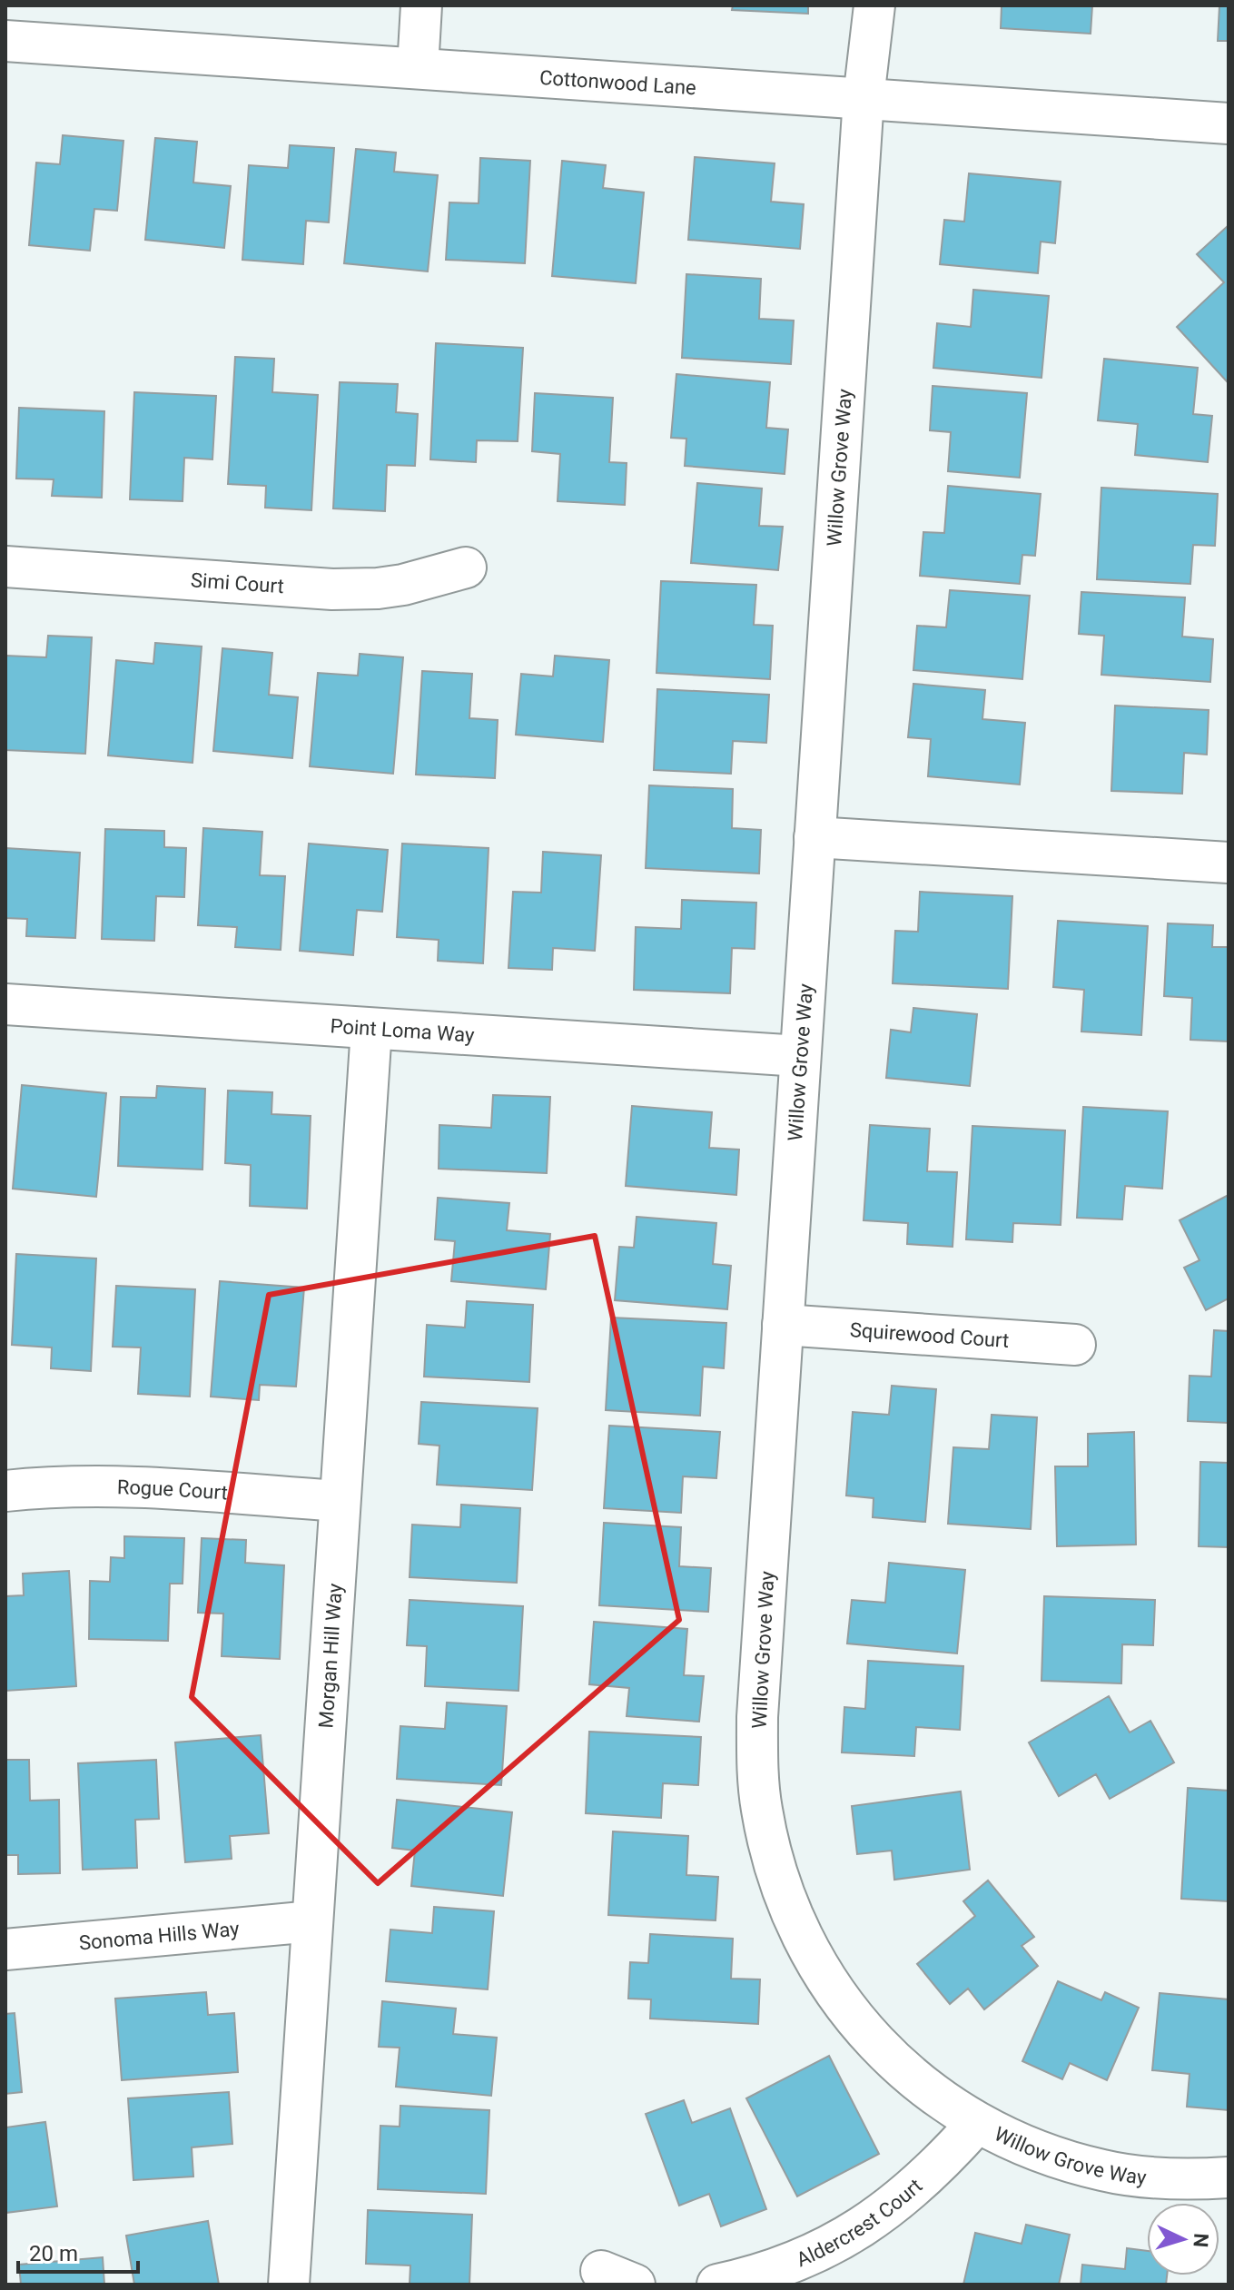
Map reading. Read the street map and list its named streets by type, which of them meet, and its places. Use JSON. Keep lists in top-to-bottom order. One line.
{"streets":{"street":["Cottonwood Lane","Willow Grove Way","Simi Court","Point Loma Way","Squirewood Court","Rogue Court","Morgan Hill Way","Sonoma Hills Way","Aldercrest Court"]},"crossings":[["Cottonwood Lane","Willow Grove Way"],["Willow Grove Way","Point Loma Way"],["Willow Grove Way","Squirewood Court"],["Willow Grove Way","Aldercrest Court"],["Point Loma Way","Morgan Hill Way"],["Rogue Court","Morgan Hill Way"],["Morgan Hill Way","Sonoma Hills Way"]],"scale_bar":"20 m","north":"right"}
